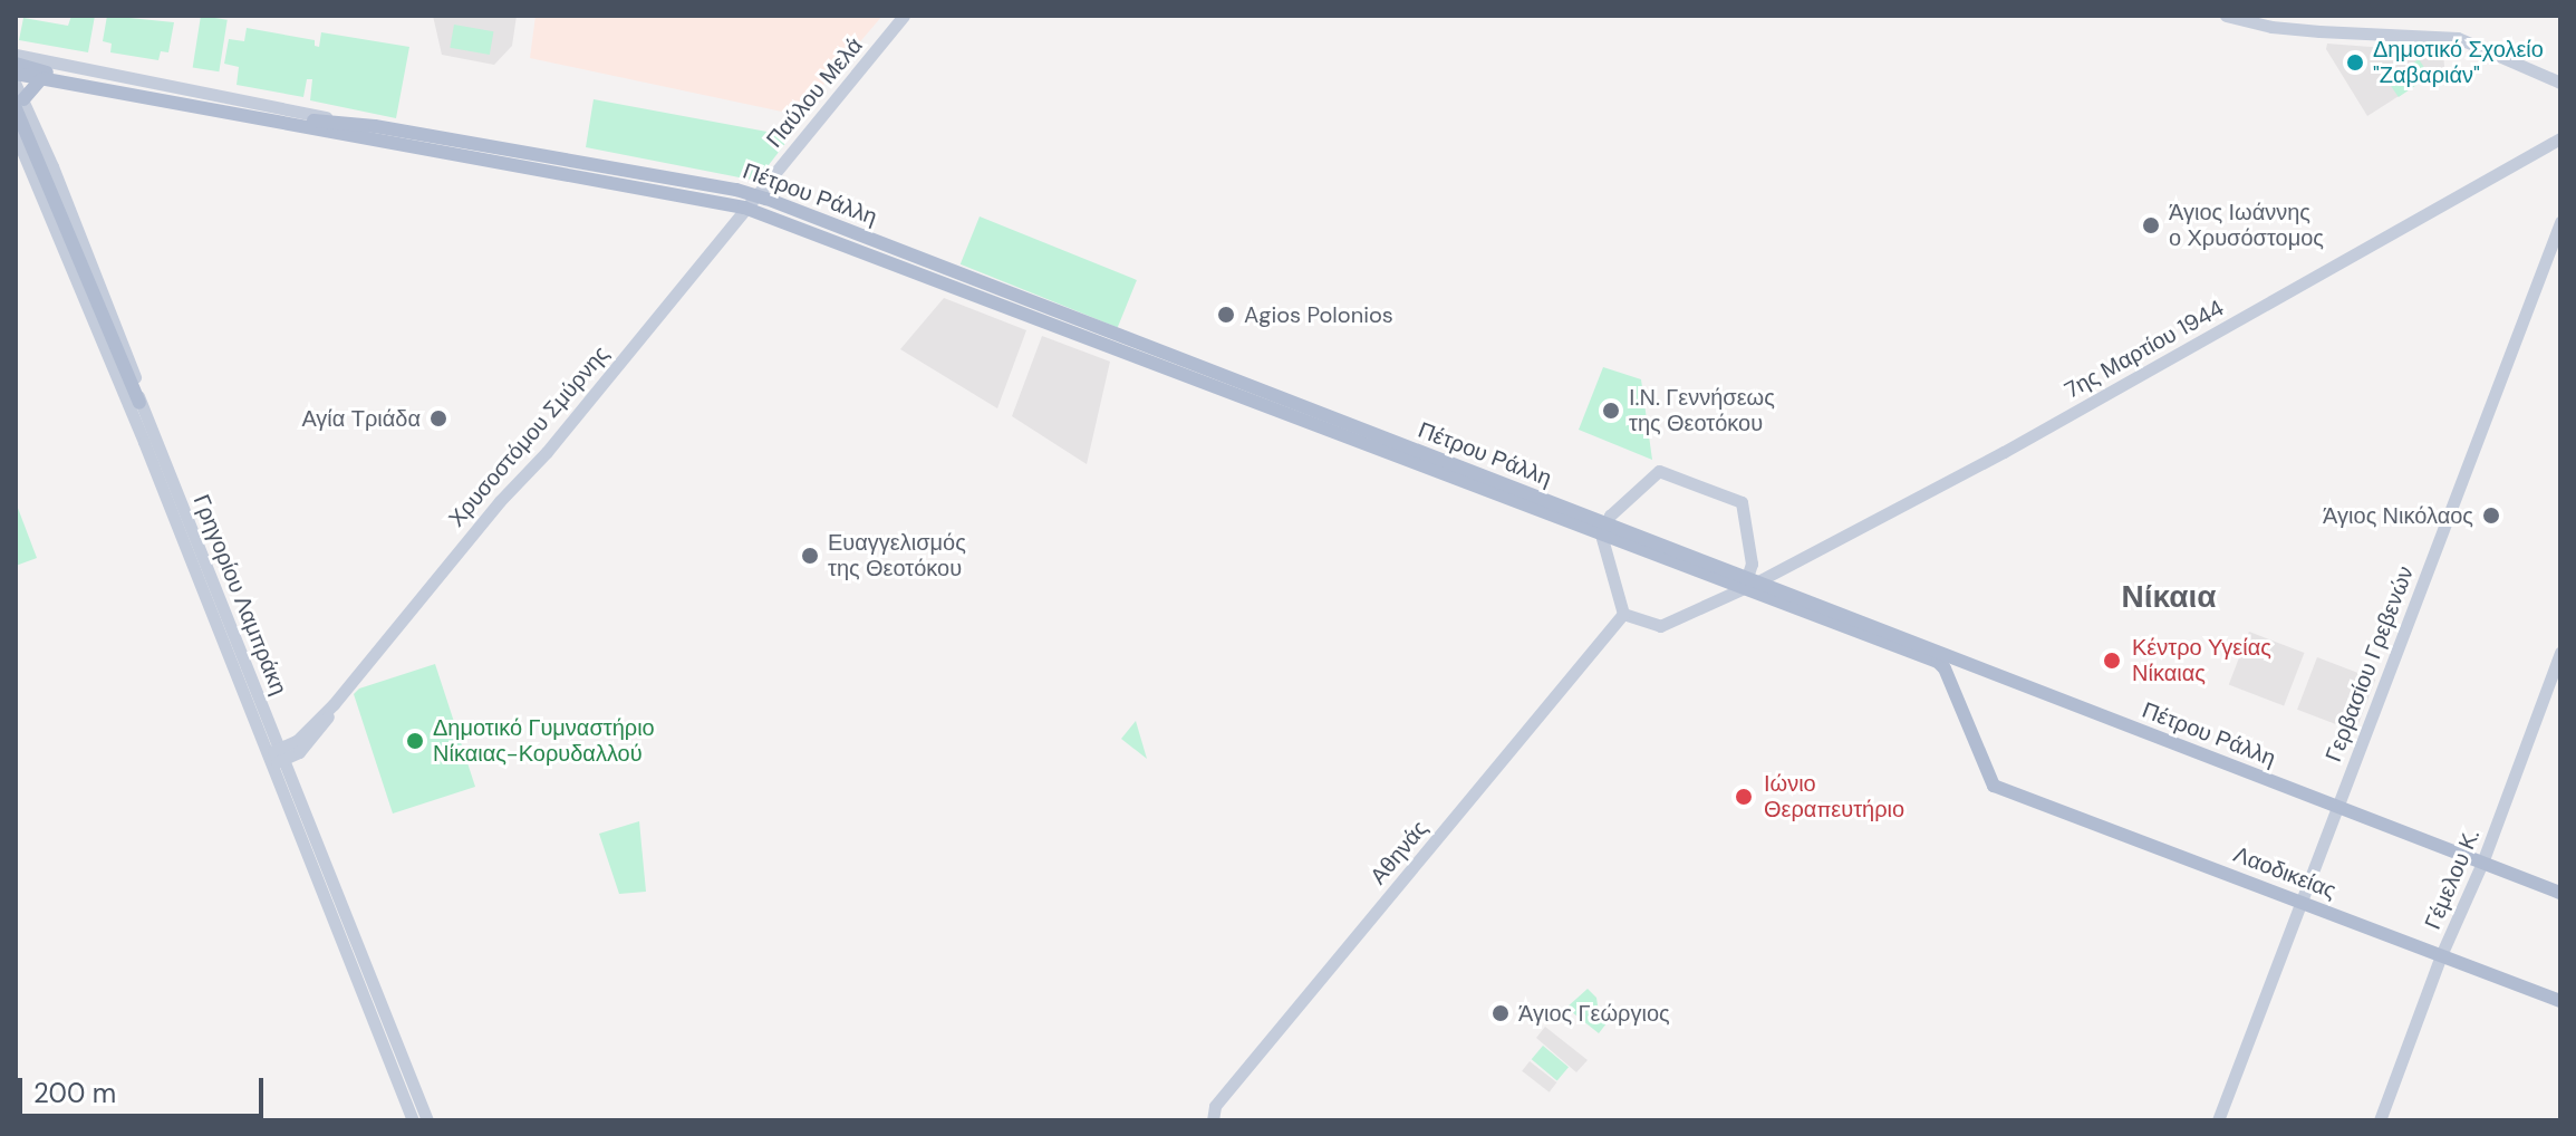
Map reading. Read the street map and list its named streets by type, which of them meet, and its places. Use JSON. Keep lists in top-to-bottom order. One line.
{"streets":{"main road":["Παύλου Μελά","Πέτρου Ράλλη","7ης Μαρτίου 1944","Χρυσοστόμου Σμύρνης","Γρηγορίου Λαμπράκη","Γερβασίου Γρεβενών","Αθηνάς","Λαοδικείας","Γέμελου Κ."]},"crossings":[["Παύλου Μελά","Πέτρου Ράλλη"],["Παύλου Μελά","Χρυσοστόμου Σμύρνης"],["Πέτρου Ράλλη","7ης Μαρτίου 1944"],["Πέτρου Ράλλη","Χρυσοστόμου Σμύρνης"],["Πέτρου Ράλλη","Γερβασίου Γρεβενών"],["Πέτρου Ράλλη","Λαοδικείας"],["Πέτρου Ράλλη","Γέμελου Κ."],["7ης Μαρτίου 1944","Αθηνάς"],["Χρυσοστόμου Σμύρνης","Γρηγορίου Λαμπράκη"],["Γερβασίου Γρεβενών","Λαοδικείας"],["Λαοδικείας","Γέμελου Κ."]],"districts":["Νίκαια"],"places":["Δημοτικό Σχολείο \"Ζαβαριάν\"","Άγιος Ιωάννης ο Χρυσόστομος","Agios Polonios","Ι.Ν. Γεννήσεως της Θεοτόκου","Αγία Τριάδα","Άγιος Νικόλαος","Ευαγγελισμός της Θεοτόκου","Κέντρο Υγείας Νίκαιας","Δημοτικό Γυμναστήριο Νίκαιας-Κορυδαλλού","Ιώνιο Θεραπευτήριο","Άγιος Γεώργιος"],"scale_bar":"200 m"}
